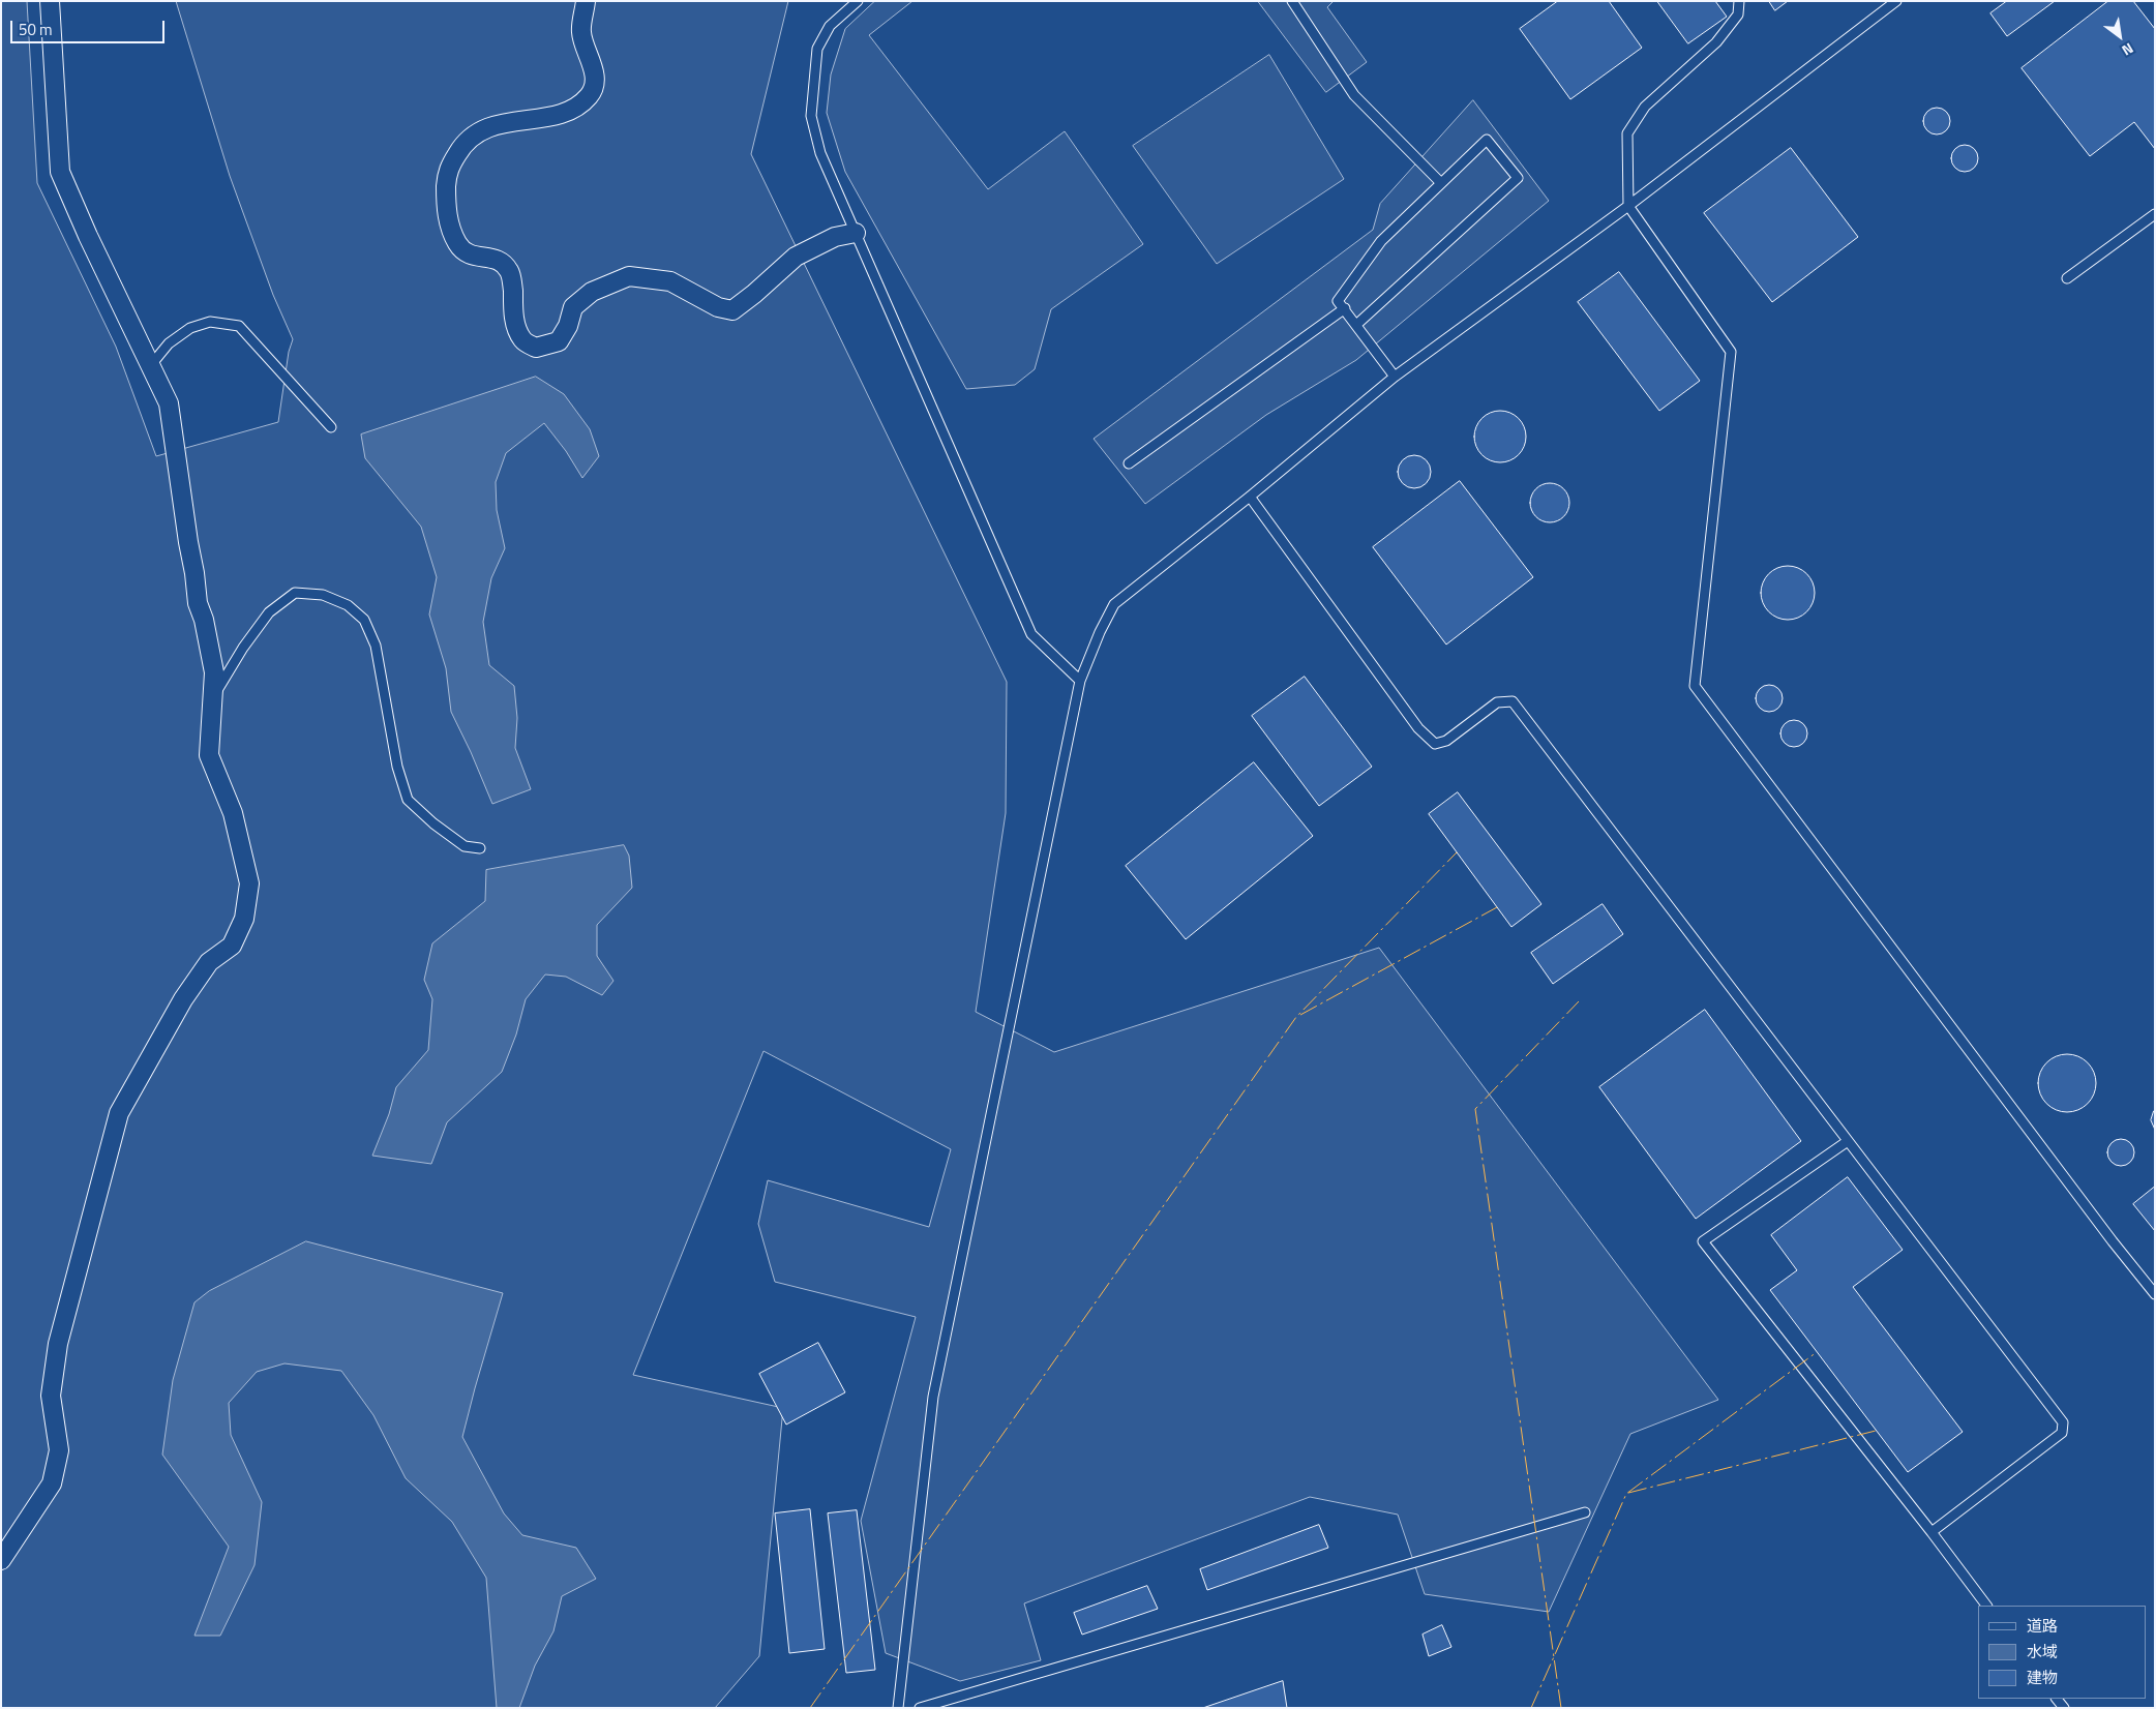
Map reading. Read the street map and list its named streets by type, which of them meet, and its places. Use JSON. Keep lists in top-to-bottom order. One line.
{"legend":["道路","水域","建物"],"scale_bar":"50 m","north":"bottom right"}
